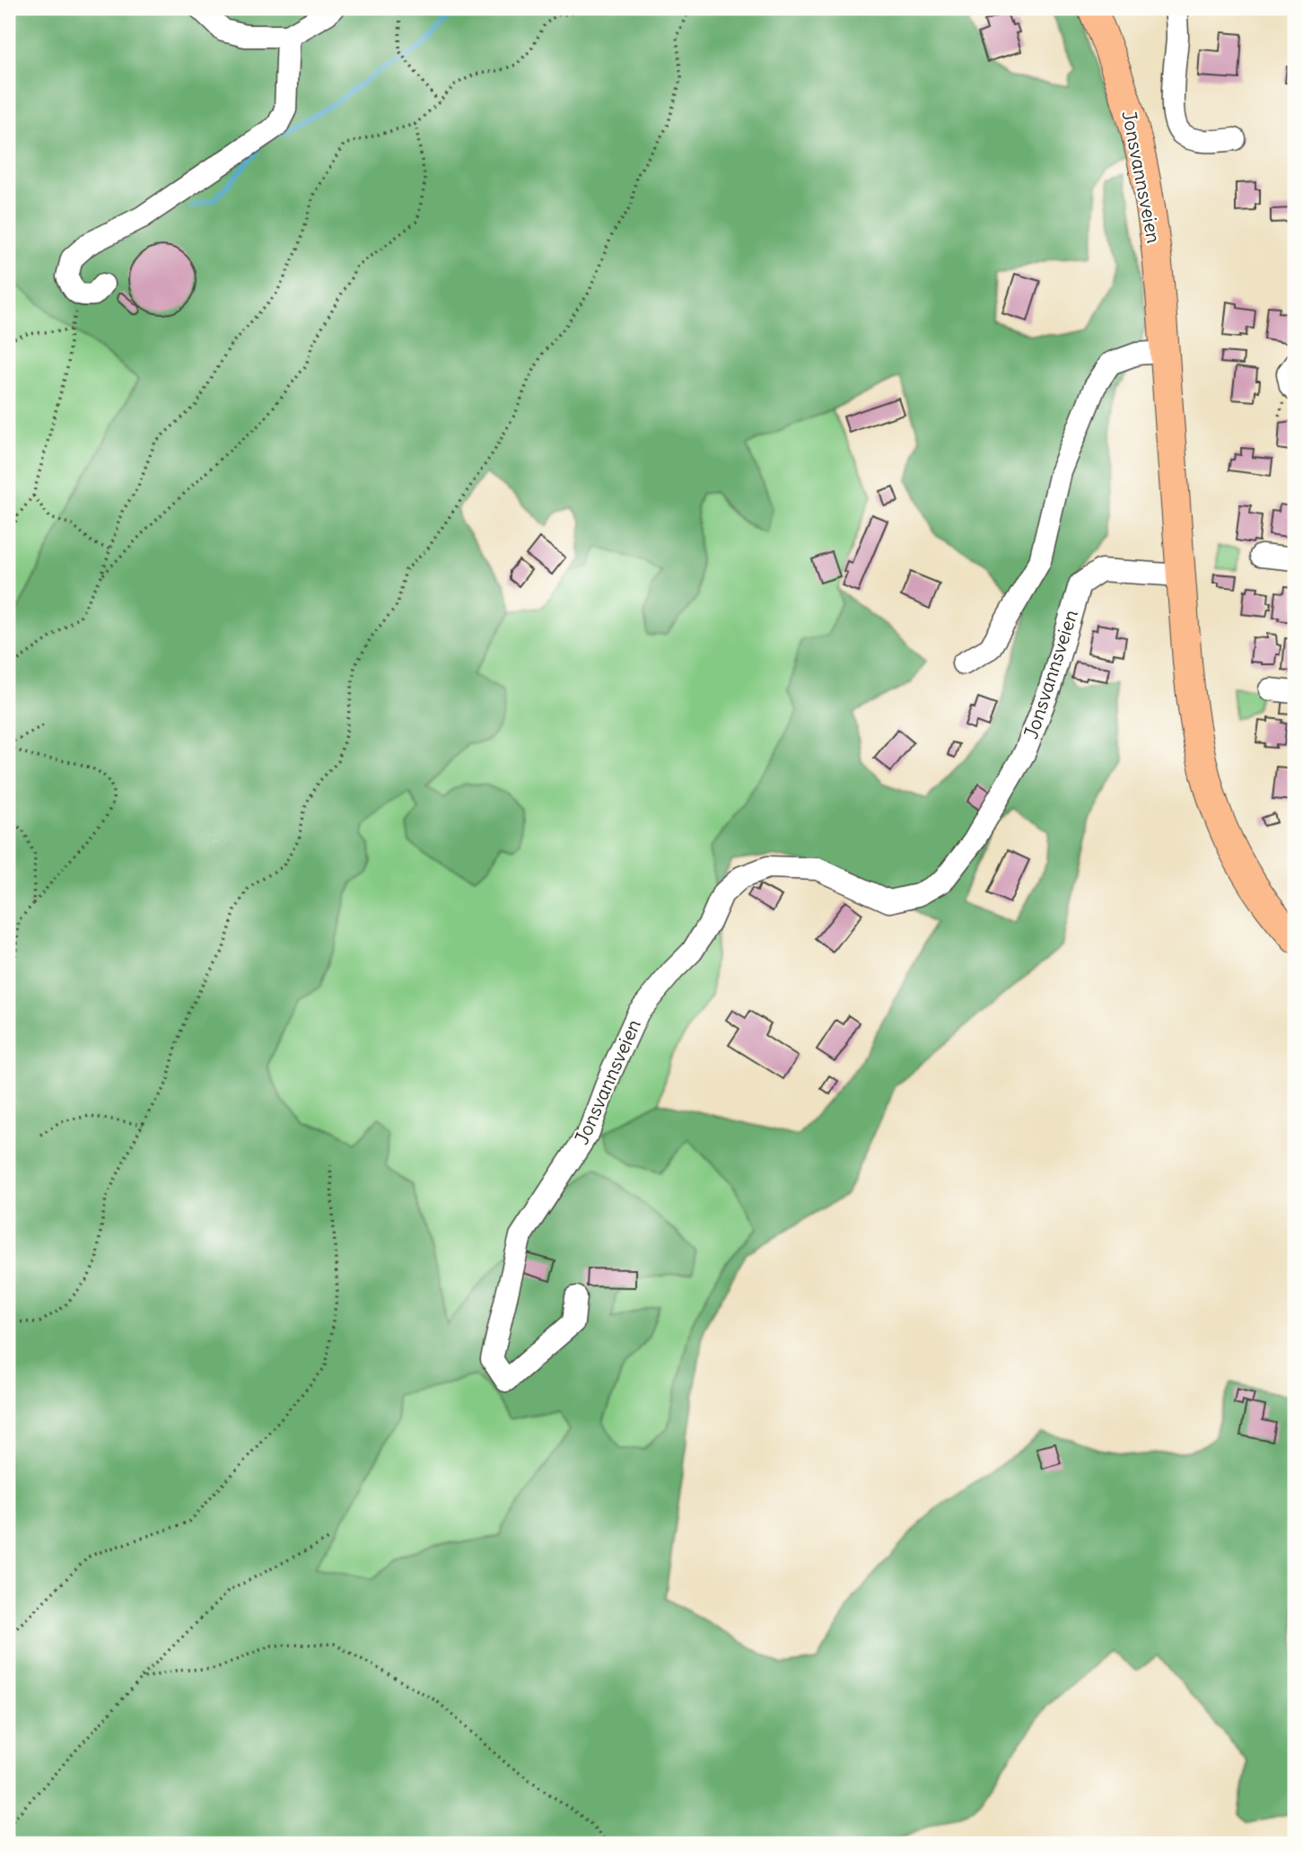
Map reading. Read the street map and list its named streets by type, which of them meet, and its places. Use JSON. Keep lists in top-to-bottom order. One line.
{"streets":{"main road":["Jonsvannsveien"]}}
